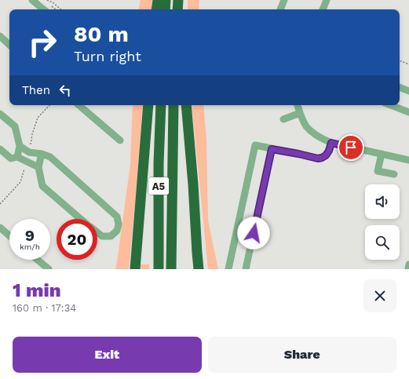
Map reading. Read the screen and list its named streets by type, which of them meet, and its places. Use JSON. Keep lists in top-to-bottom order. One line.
{"streets":{"highway":["A5"]},"page":{"turn":["80 m","Turn right"],"then":"Then","speed":"9 km/h","limit":"20","heading":["1 min","160 m · 17:34"],"buttons":["Exit","Share"]}}
